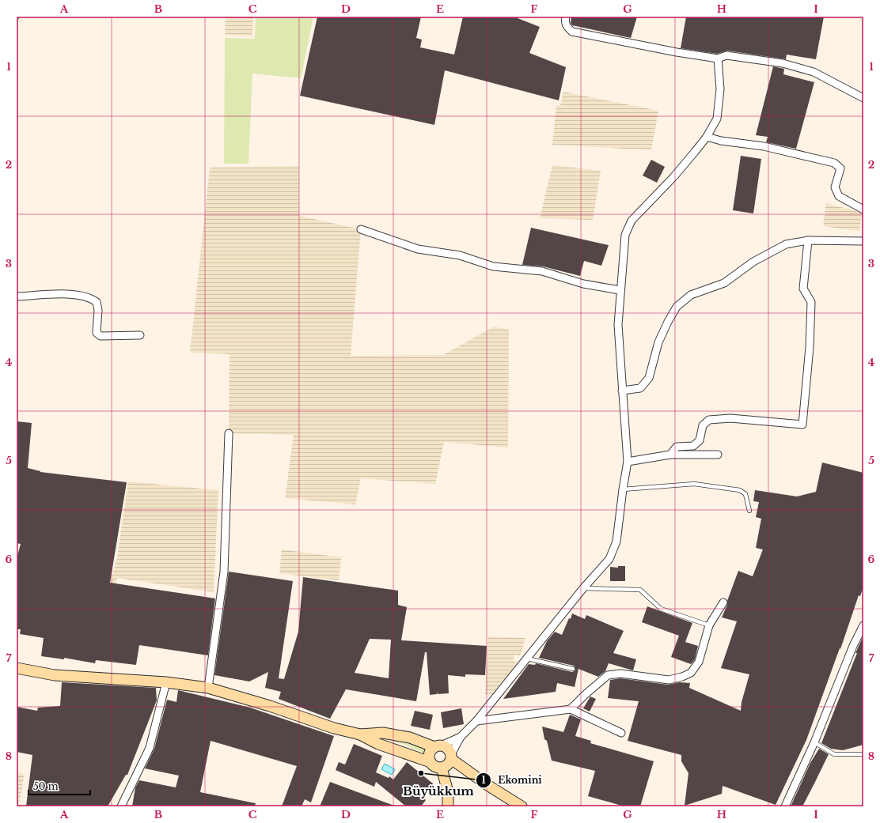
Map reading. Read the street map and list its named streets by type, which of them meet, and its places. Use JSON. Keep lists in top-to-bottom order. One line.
{"districts":["Büyükkum"],"places":["Ekomini"],"scale_bar":"50 m","grid":{"columns":["A","B","C","D","E","F","G","H","I"],"rows":["1","2","3","4","5","6","7","8"]}}
